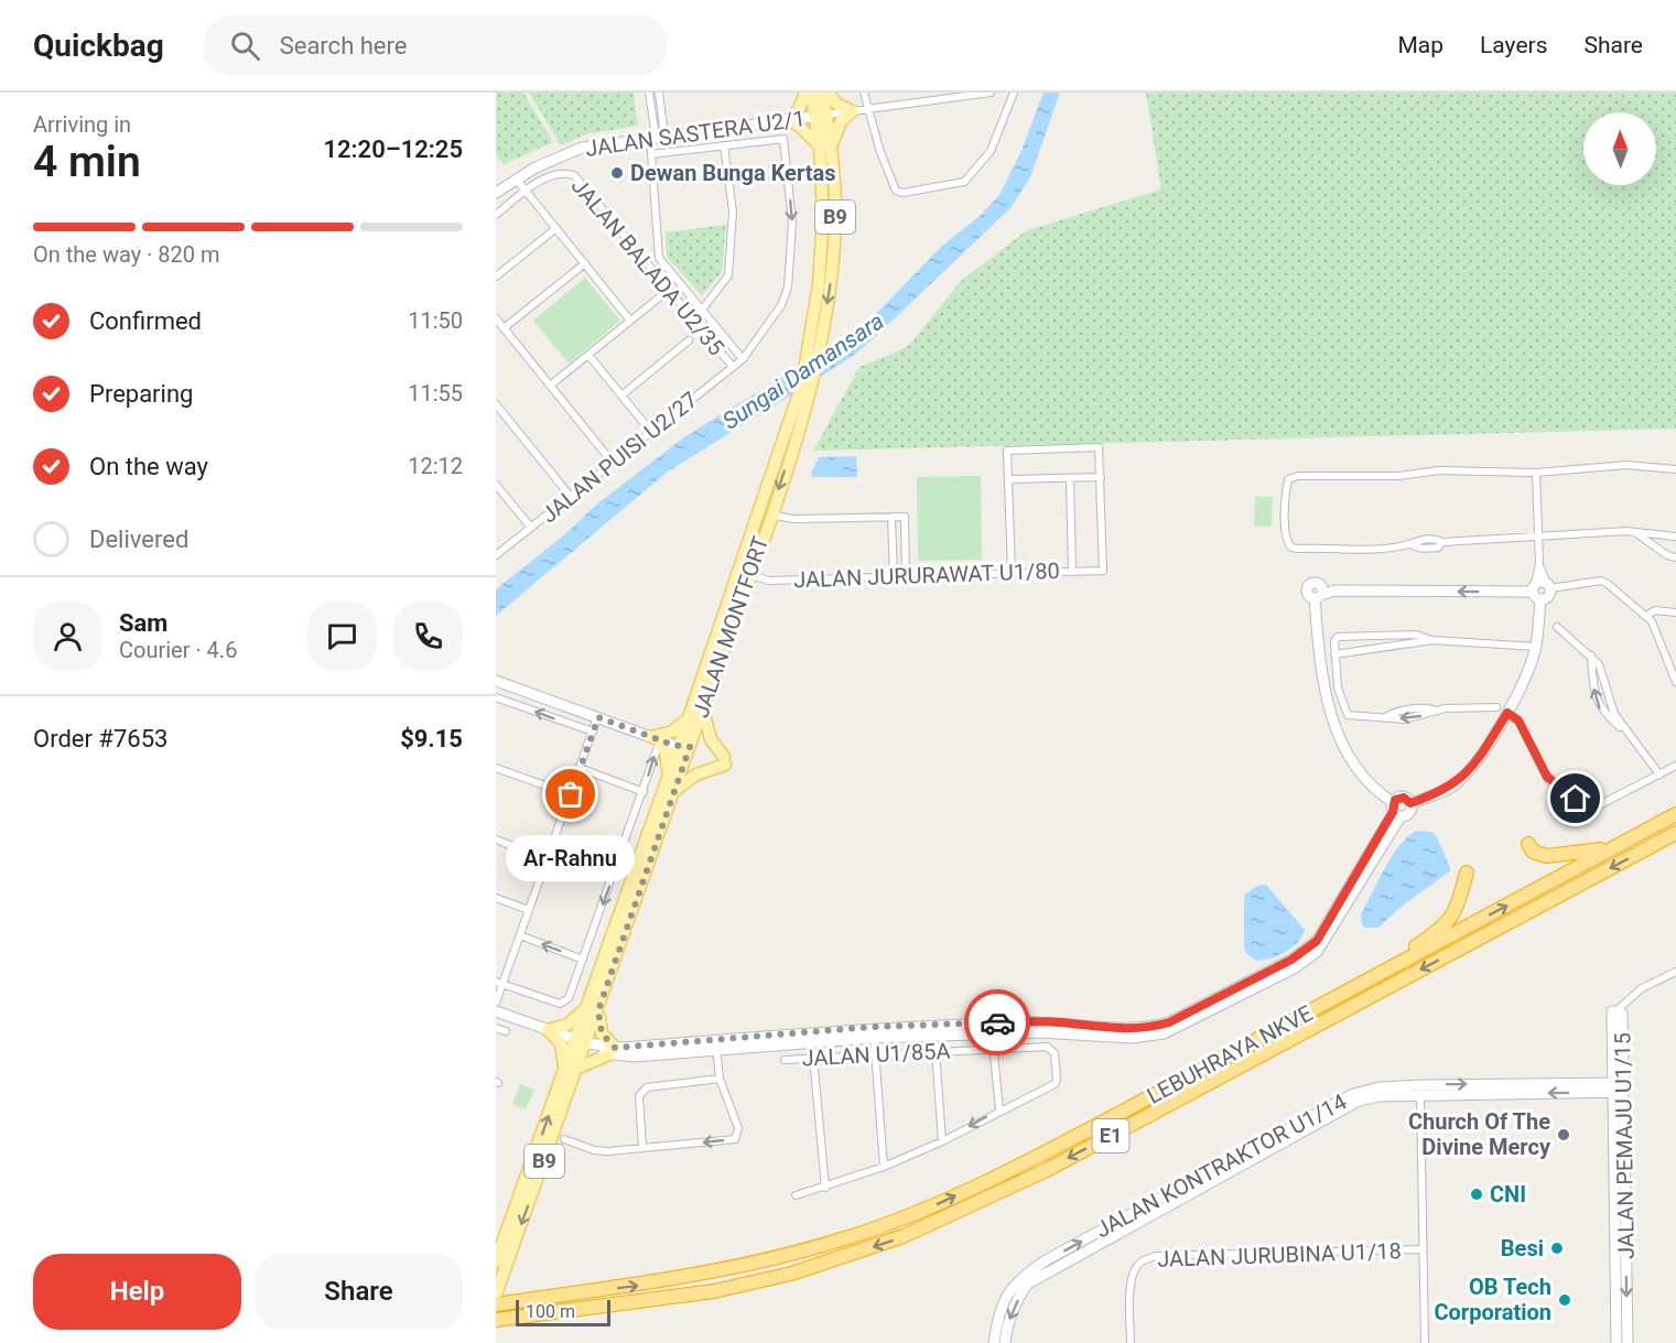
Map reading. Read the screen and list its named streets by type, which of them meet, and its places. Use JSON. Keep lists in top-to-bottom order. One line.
{"streets":{"highway":["LEBUHRAYA NKVE","E1"],"main road":["B9","JALAN MONTFORT"],"street":["JALAN SASTERA U2/1","JALAN BALADA U2/35","JALAN PUISI U2/27","JALAN JURURAWAT U1/80","JALAN U1/85A","JALAN PEMAJU U1/15","JALAN KONTRAKTOR U1/14","JALAN JURUBINA U1/18"]},"crossings":[["JALAN SASTERA U2/1","JALAN MONTFORT"],["JALAN BALADA U2/35","JALAN PUISI U2/27"],["JALAN JURURAWAT U1/80","JALAN MONTFORT"],["JALAN PEMAJU U1/15","JALAN KONTRAKTOR U1/14"]],"water":["Sungai Damansara"],"places":["Dewan Bunga Kertas","Ar-Rahnu","Church Of The Divine Mercy","CNI","Besi","OB Tech Corporation"],"scale_bar":"100 m","north":"top","page":{"header":"Quickbag","search":"Search here","nav":["Map","Layers","Share"],"heading":["4 min","Arriving in","12:20–12:25"],"panel":["Sam","Courier · 4.6","Order #7653","$9.15"],"bar":"On the way · 820 m","list":[["Confirmed","11:50"],["Preparing","11:55"],["On the way","12:12"],"Delivered"],"bubble":"Ar-Rahnu","buttons":["Help","Share"],"scale":"100 m"}}
